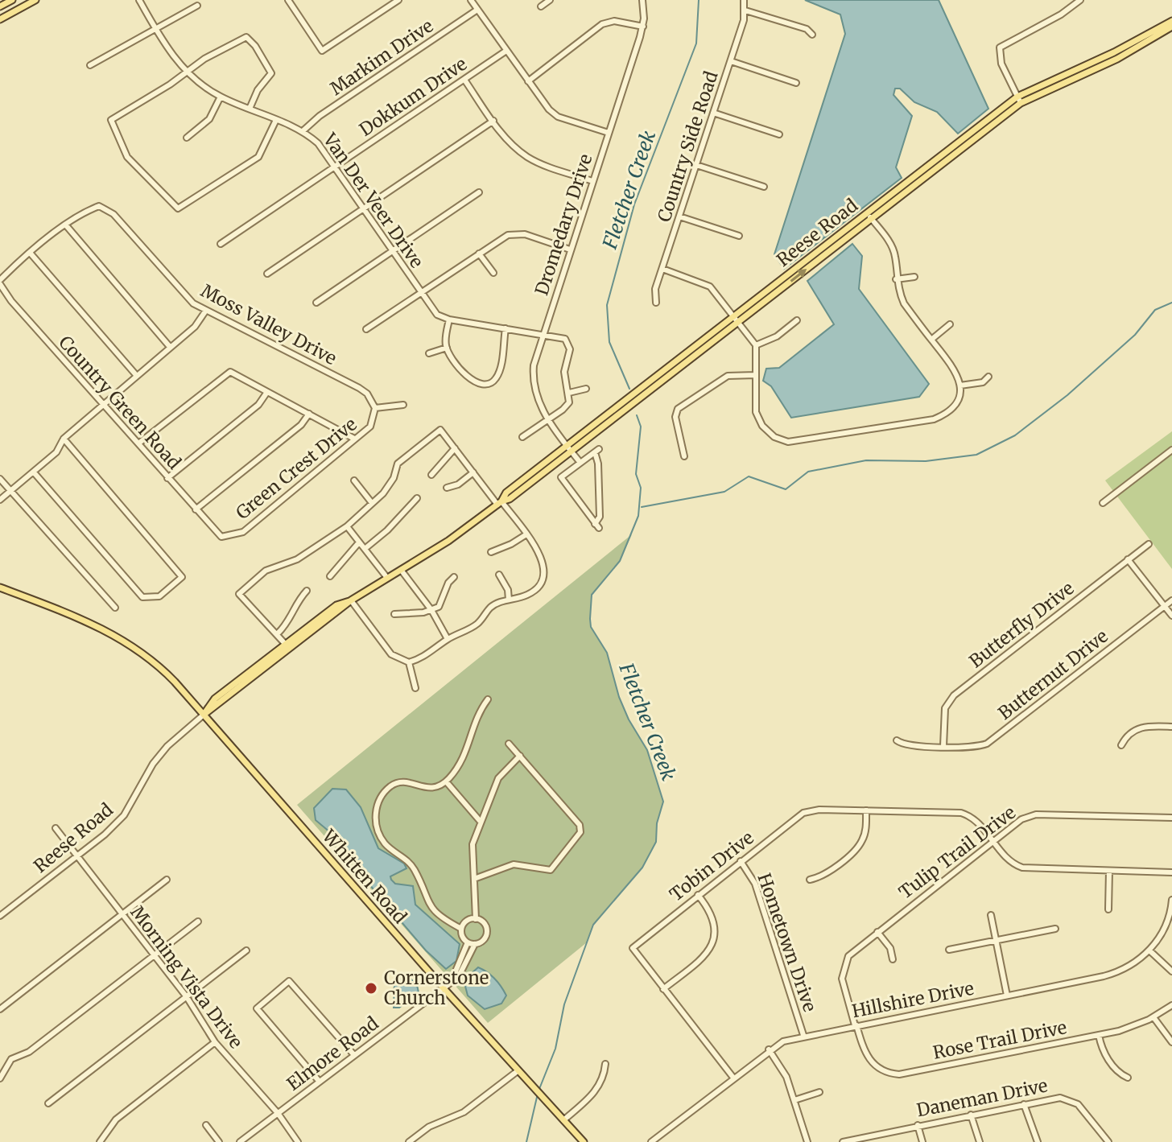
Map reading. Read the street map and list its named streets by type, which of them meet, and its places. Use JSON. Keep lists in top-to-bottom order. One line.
{"streets":{"main road":["Reese Road","Whitten Road"],"street":["Markim Drive","Dokkum Drive","Country Side Road","Van Der Veer Drive","Dromedary Drive","Moss Valley Drive","Country Green Road","Green Crest Drive","Butterfly Drive","Butternut Drive","Tulip Trail Drive","Tobin Drive","Hometown Drive","Morning Vista Drive","Hillshire Drive","Rose Trail Drive","Elmore Road","Daneman Drive"]},"crossings":[["Markim Drive","Van Der Veer Drive"],["Dokkum Drive","Van Der Veer Drive"],["Dromedary Drive","Reese Road"],["Reese Road","Whitten Road"],["Reese Road","Morning Vista Drive"],["Moss Valley Drive","Green Crest Drive"],["Country Green Road","Green Crest Drive"],["Butterfly Drive","Butternut Drive"],["Tulip Trail Drive","Hillshire Drive"],["Tulip Trail Drive","Rose Trail Drive"],["Tobin Drive","Hometown Drive"],["Whitten Road","Elmore Road"],["Hometown Drive","Hillshire Drive"],["Morning Vista Drive","Elmore Road"],["Hillshire Drive","Rose Trail Drive"]],"water":["Fletcher Creek"],"places":["Cornerstone Church"]}
